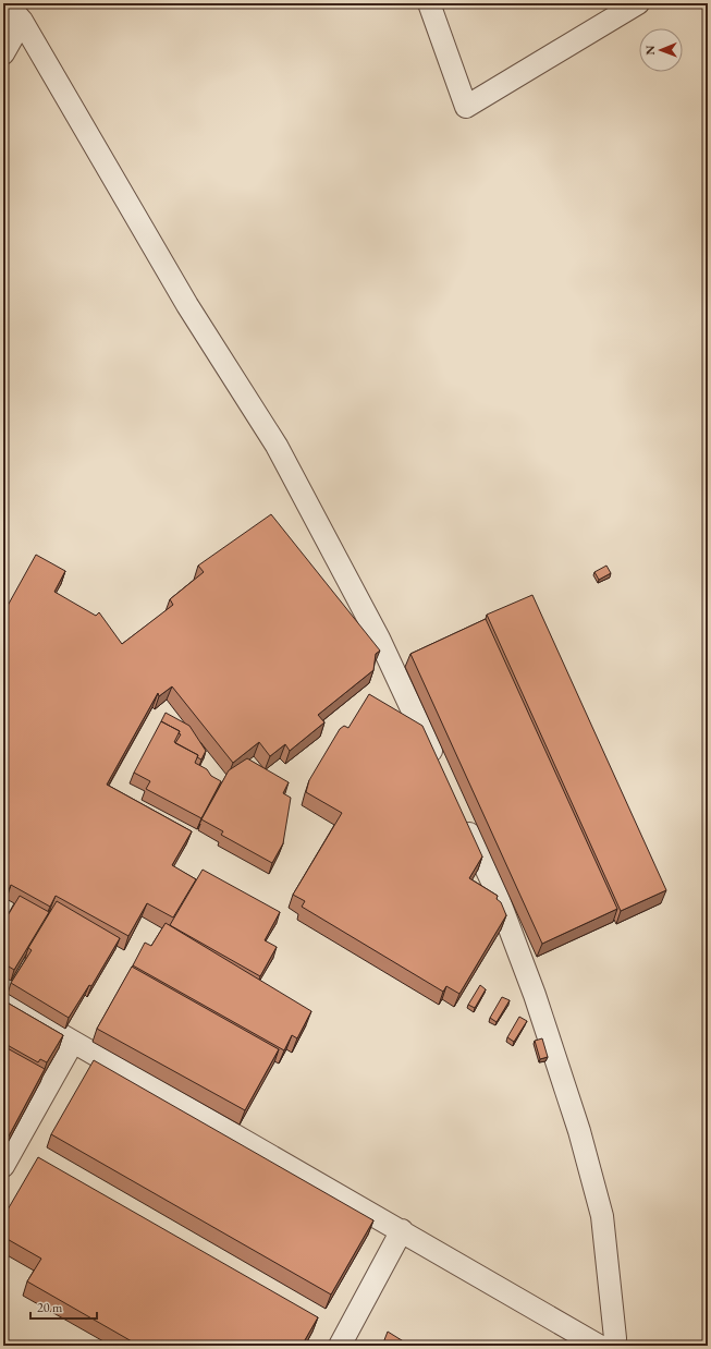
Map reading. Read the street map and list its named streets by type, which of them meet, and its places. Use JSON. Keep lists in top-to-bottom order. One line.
{"scale_bar":"20 m","north":"left"}
